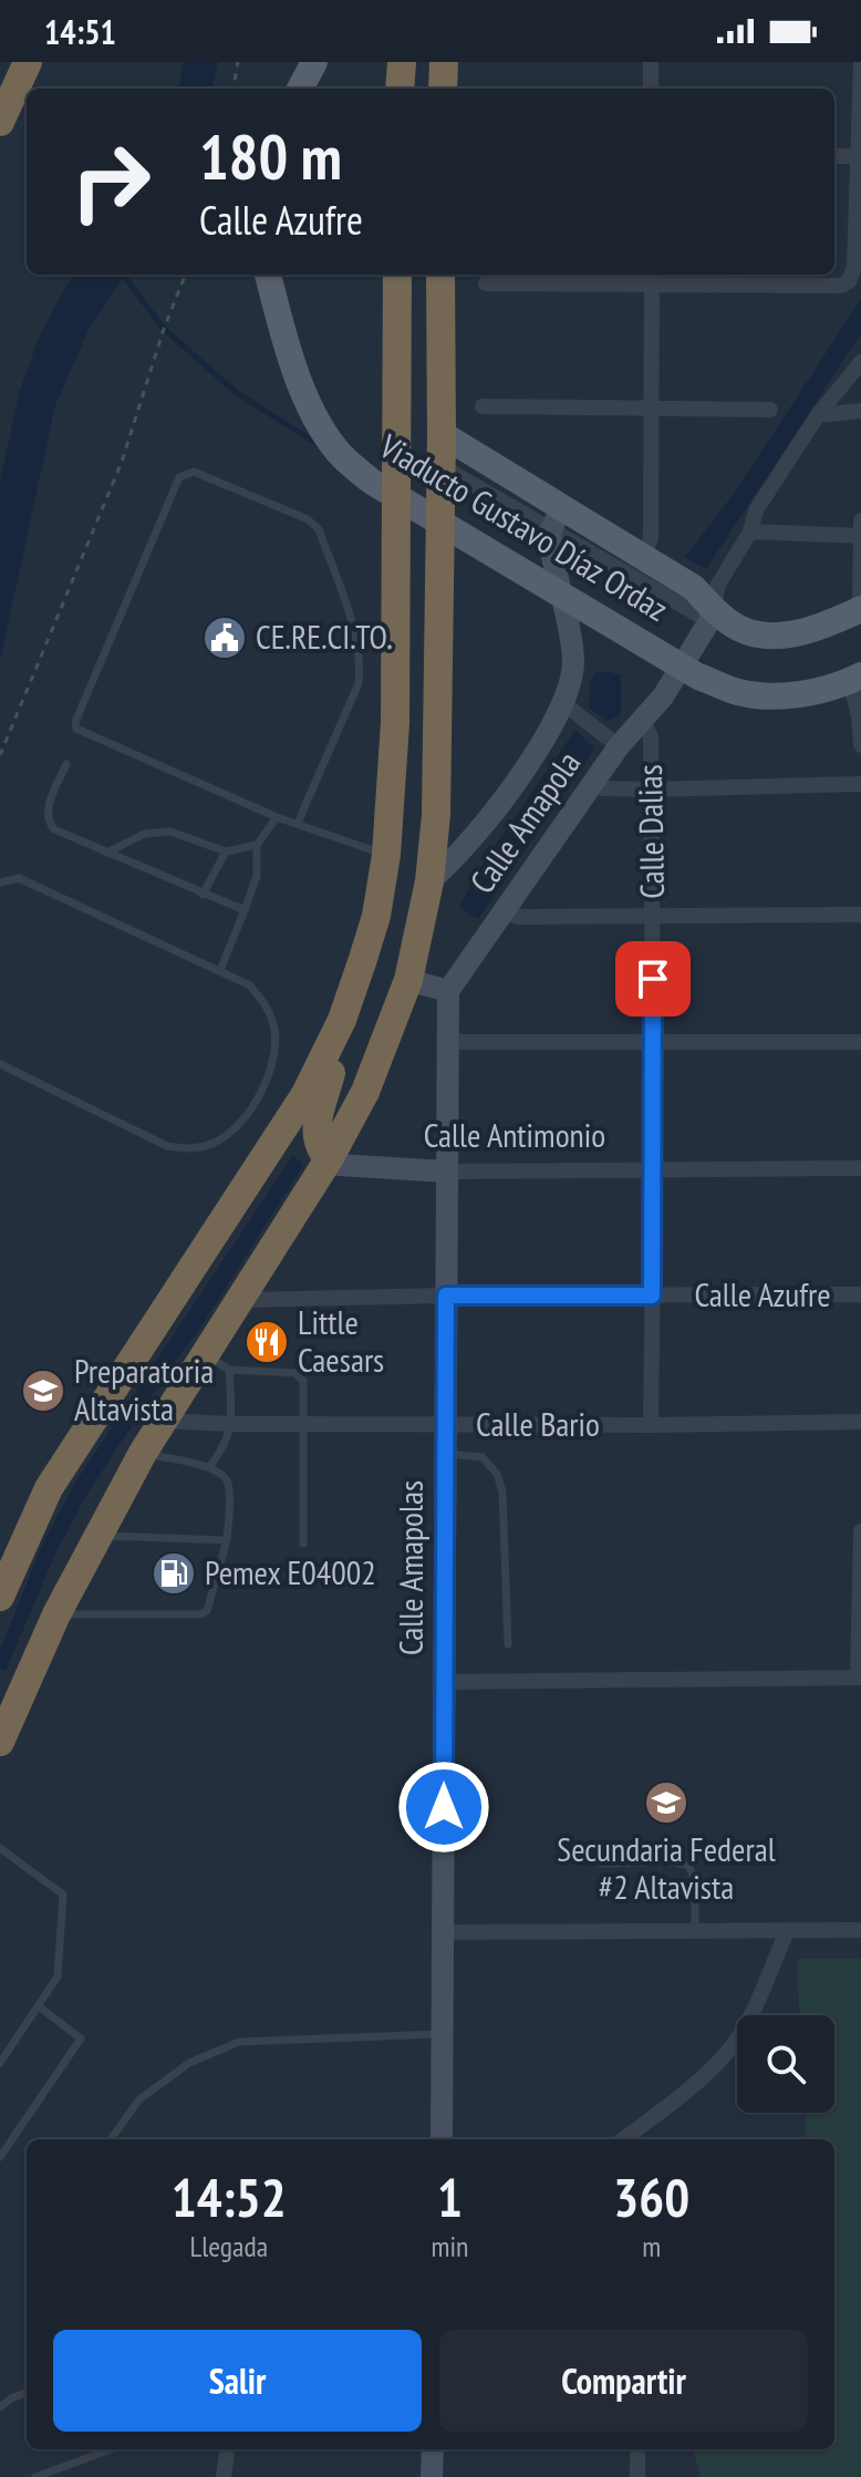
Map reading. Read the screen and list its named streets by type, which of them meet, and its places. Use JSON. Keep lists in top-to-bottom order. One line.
{"streets":{"main road":["Viaducto Gustavo Díaz Ordaz"],"street":["Calle Amapola","Calle Dalias","Calle Antimonio","Calle Azufre","Calle Bario","Calle Amapolas"]},"crossings":[["Viaducto Gustavo Díaz Ordaz","Calle Amapola"],["Calle Amapola","Calle Dalias"],["Calle Amapola","Calle Amapolas"],["Calle Dalias","Calle Antimonio"],["Calle Dalias","Calle Azufre"],["Calle Dalias","Calle Bario"],["Calle Antimonio","Calle Amapolas"],["Calle Azufre","Calle Amapolas"],["Calle Bario","Calle Amapolas"]],"places":{"public building":["CE.RE.CI.TO."],"restaurant":["Little Caesars"],"school or university":["Preparatoria Altavista","Secundaria Federal #2 Altavista"],"fuel station":["Pemex E04002"]},"page":{"status":"14:51","turn":["180 m","Calle Azufre"],"eta":["14:52","Llegada","1","min","360","m"],"buttons":["Salir","Compartir"]}}
